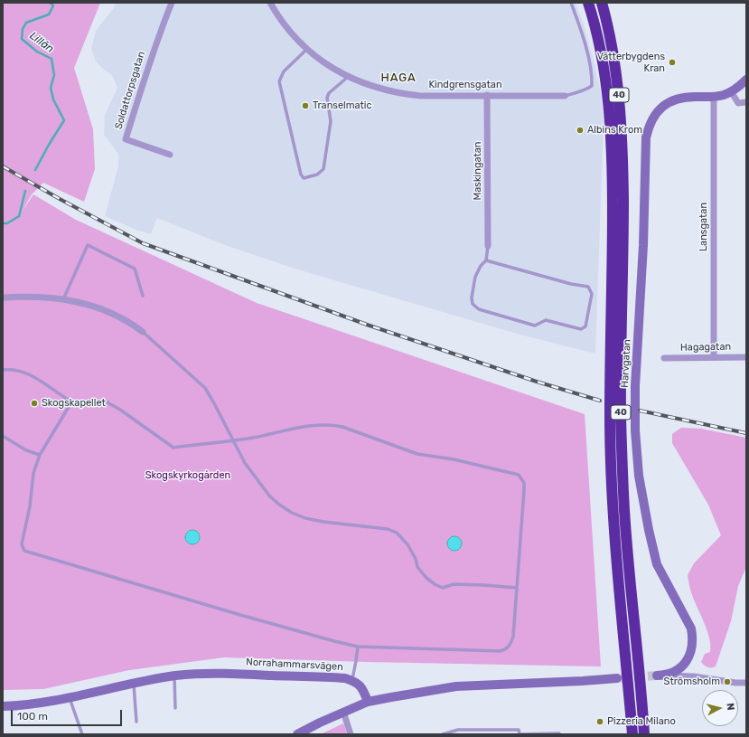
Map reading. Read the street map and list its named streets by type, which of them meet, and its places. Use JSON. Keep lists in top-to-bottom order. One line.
{"streets":{"highway":["40"],"street":["Kindgrensgatan","Soldattorpsgatan","Maskingatan","Lansgatan","Hagagatan","Harvgatan","Norrahammarsvägen"]},"crossings":[["Kindgrensgatan","Maskingatan"],["Lansgatan","Hagagatan"],["Lansgatan","Harvgatan"]],"districts":["HAGA"],"water":["Lillån"],"parks":["Skogskyrkogården"],"places":["Vätterbygdens Kran","Transelmatic","Albins Krom","Skogskapellet","Strömsholm","Pizzeria Milano"],"scale_bar":"100 m","north":"right"}
